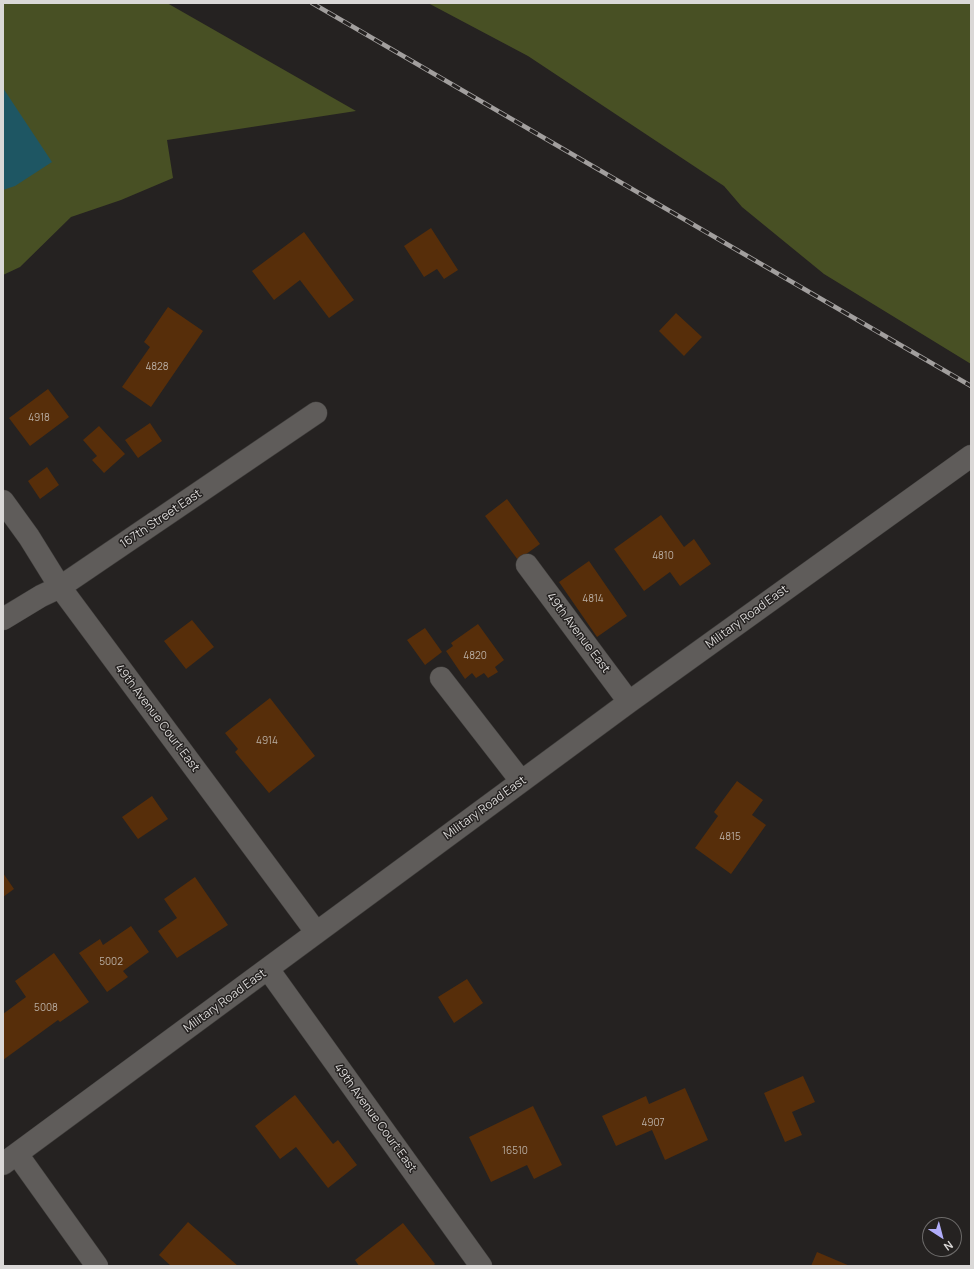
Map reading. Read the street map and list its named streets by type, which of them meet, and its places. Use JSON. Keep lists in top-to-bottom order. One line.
{"streets":{"street":["167th Street East","Military Road East","49th Avenue East","49th Avenue Court East"]},"crossings":[["167th Street East","49th Avenue Court East"],["Military Road East","49th Avenue East"],["Military Road East","49th Avenue Court East"]],"house_numbers":["4828","4918","4810","4814","4820","4914","4815","5002","5008","4907","16510"],"north":"bottom right"}
